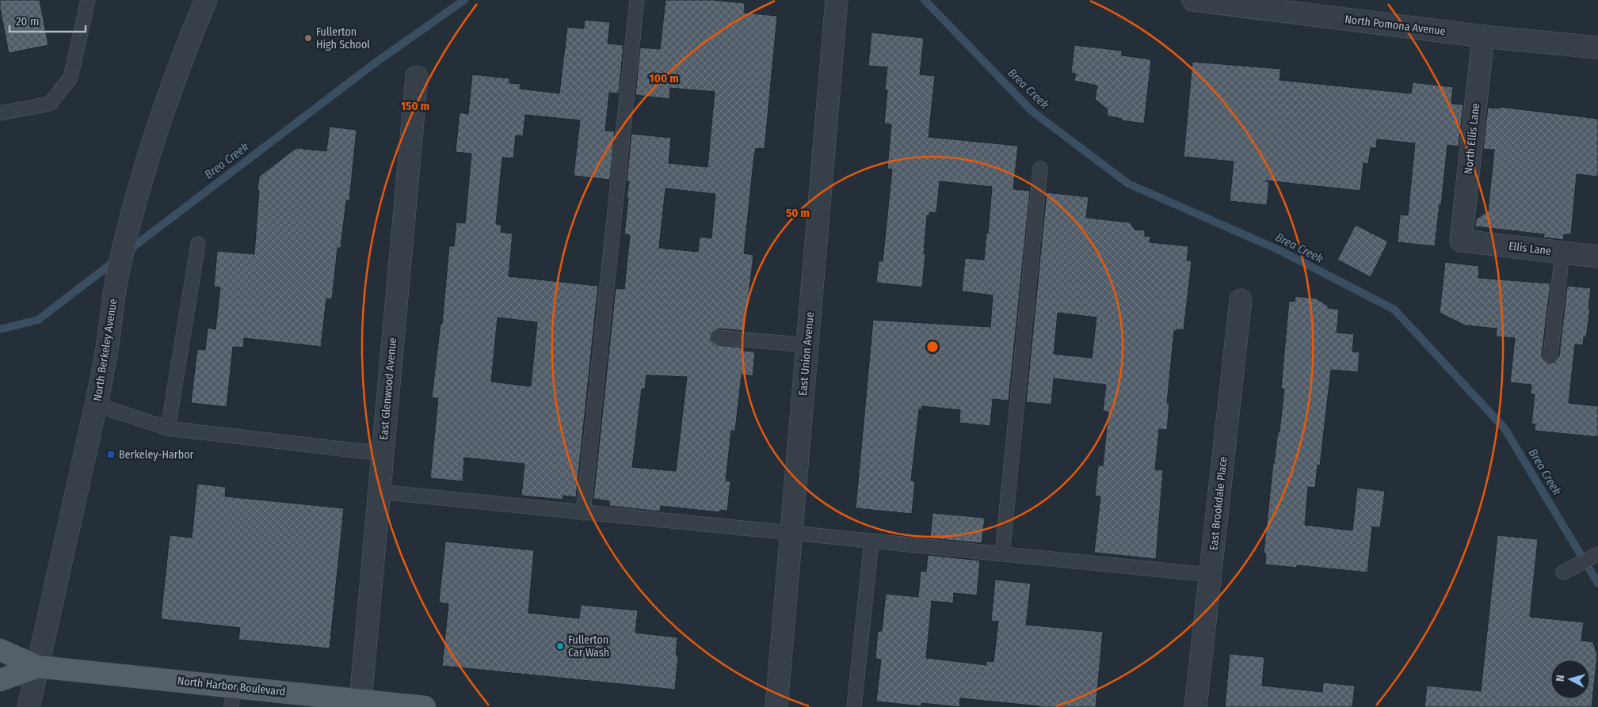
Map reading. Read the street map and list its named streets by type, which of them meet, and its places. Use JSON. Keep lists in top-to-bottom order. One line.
{"streets":{"main road":["North Harbor Boulevard"],"street":["North Pomona Avenue","North Ellis Lane","Ellis Lane","North Berkeley Avenue","East Union Avenue","East Glenwood Avenue","East Brookdale Place"]},"crossings":[["North Pomona Avenue","North Ellis Lane"],["North Ellis Lane","Ellis Lane"],["North Berkeley Avenue","North Harbor Boulevard"],["East Glenwood Avenue","North Harbor Boulevard"]],"water":["Brea Creek"],"places":{"other":["Fullerton High School","Fullerton Car Wash"],"transit":["Berkeley-Harbor"]},"scale_bar":"20 m","north":"left","rings":["100 m","150 m","50 m"]}
